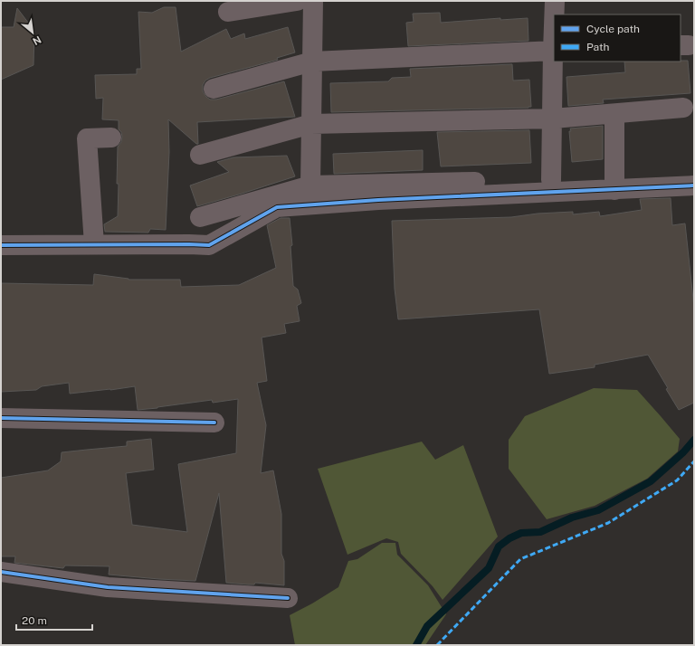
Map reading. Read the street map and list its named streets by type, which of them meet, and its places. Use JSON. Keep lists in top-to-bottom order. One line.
{"legend":["Cycle path","Path"],"scale_bar":"20 m","north":"bottom right"}
